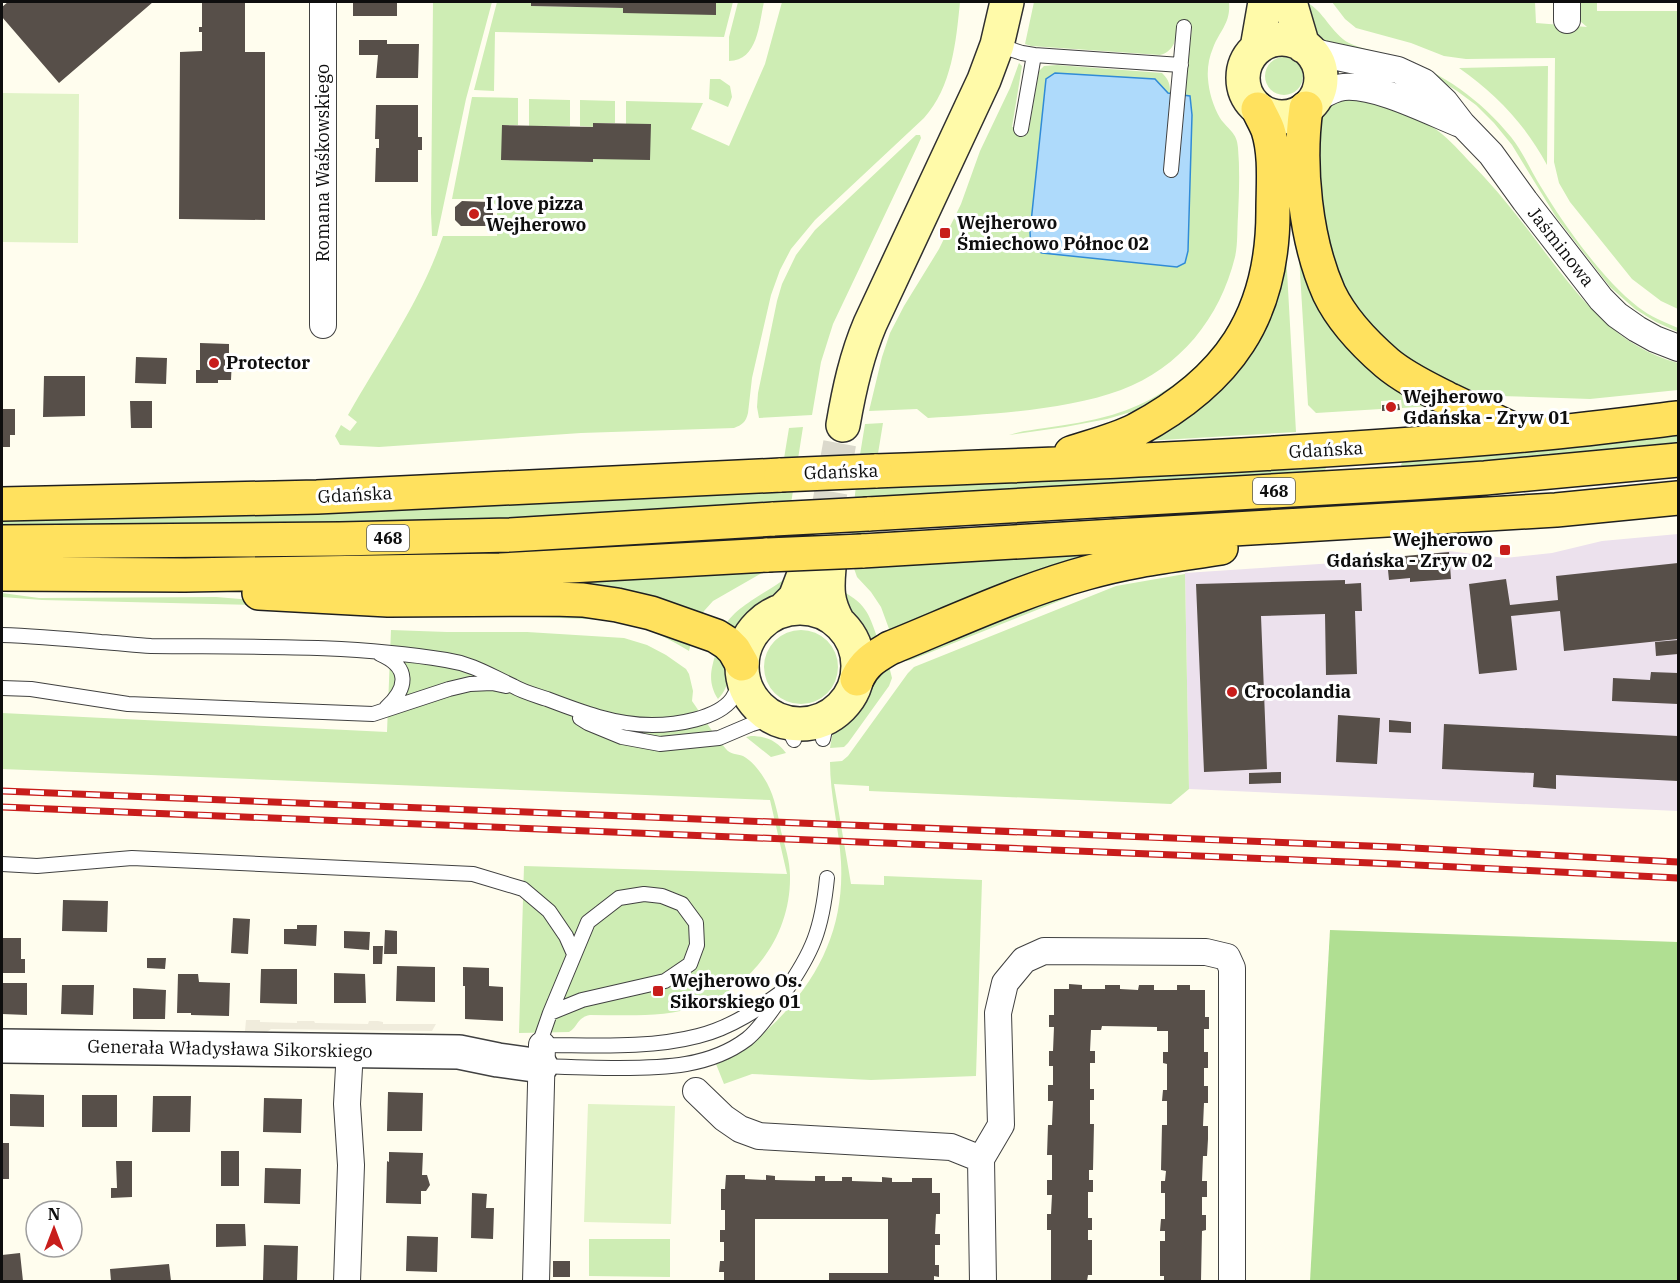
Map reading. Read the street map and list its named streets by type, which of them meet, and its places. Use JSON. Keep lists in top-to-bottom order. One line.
{"streets":{"main road":["Gdańska","468"],"street":["Romana Waśkowskiego","Jaśminowa","Generała Władysława Sikorskiego"]},"places":{"other":["I love pizza Wejherowo","Protector","Wejherowo Gdańska - Zryw 01","Crocolandia"],"transit":["Wejherowo Śmiechowo Północ 02","Wejherowo Gdańska - Zryw 02","Wejherowo Os. Sikorskiego 01"]},"north":"top"}
